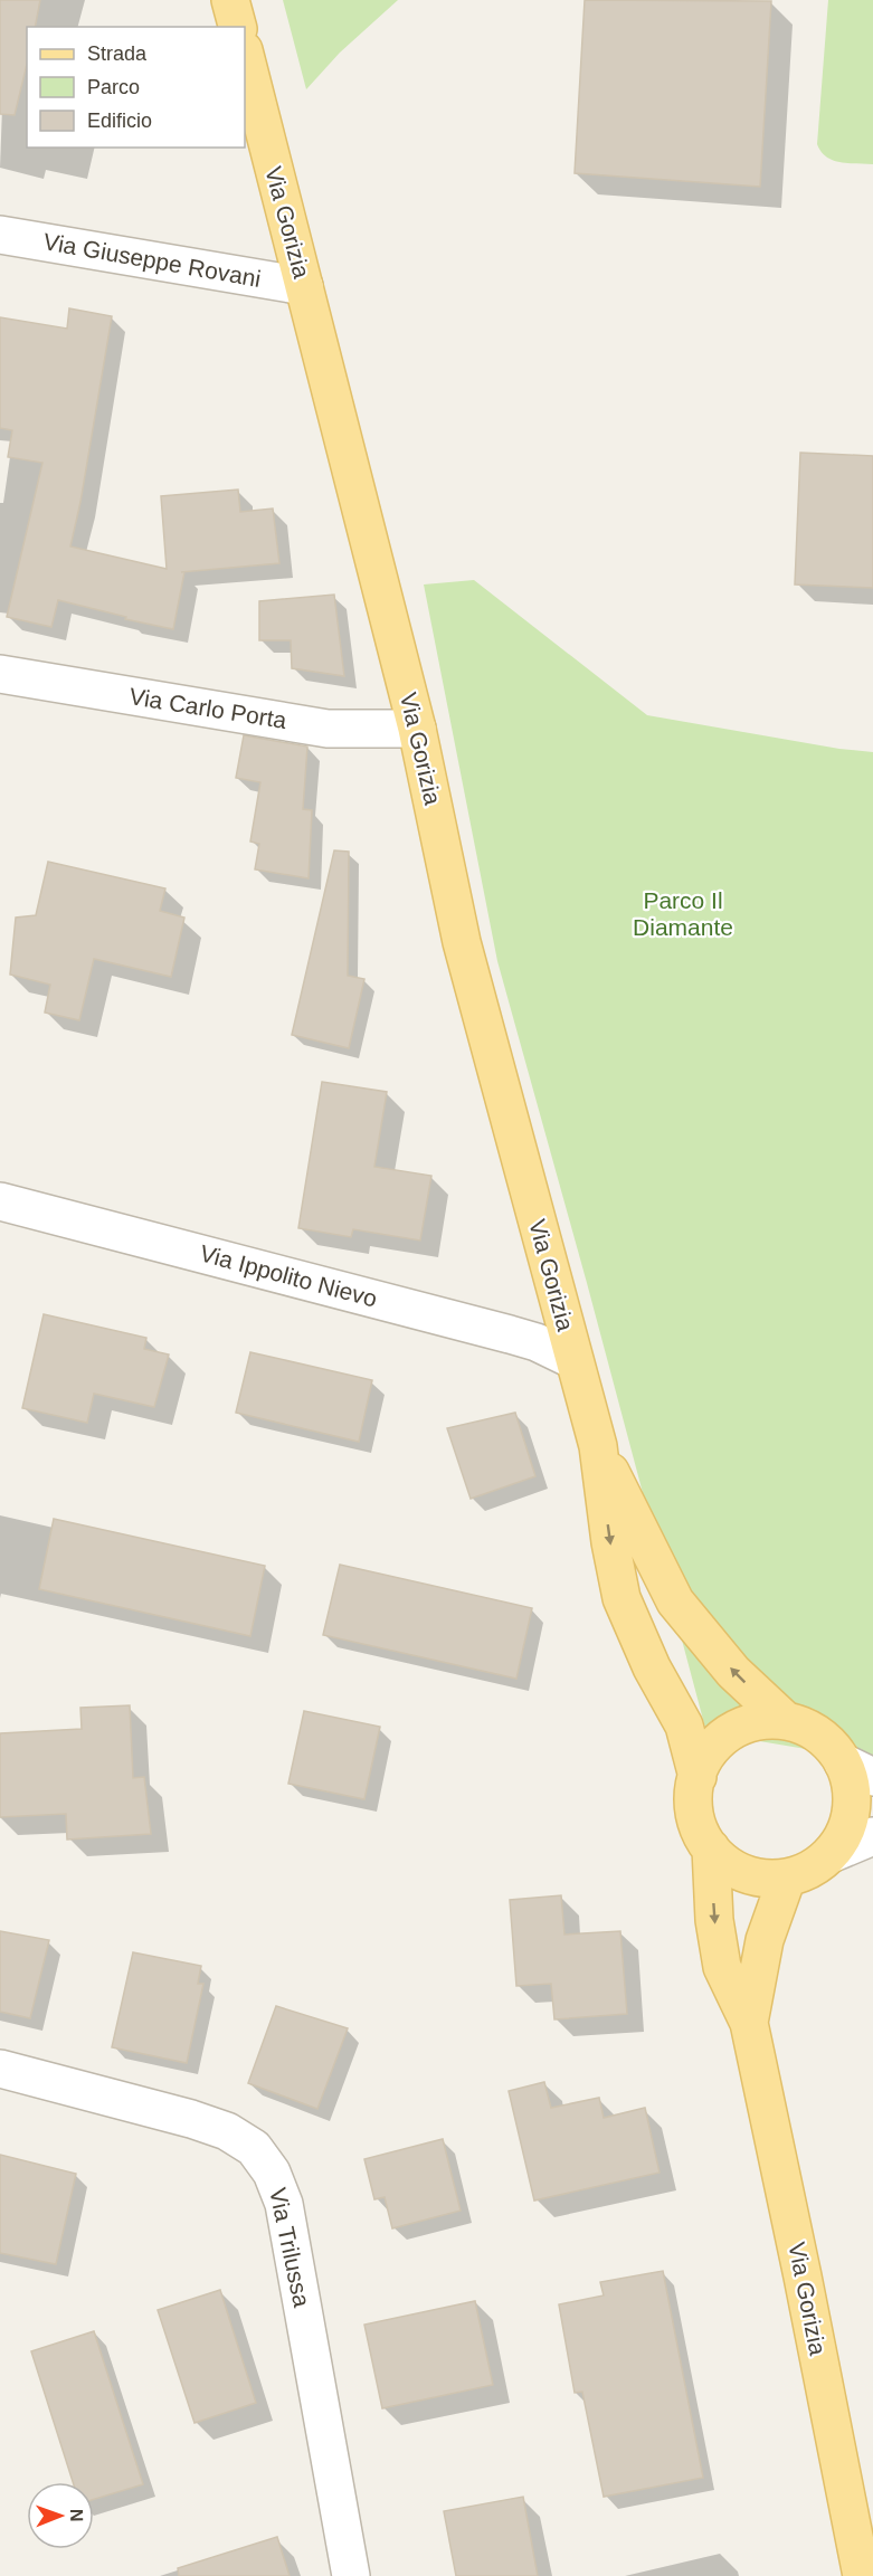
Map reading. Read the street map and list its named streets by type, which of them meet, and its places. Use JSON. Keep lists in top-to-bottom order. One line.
{"streets":{"main road":["Via Gorizia"],"street":["Via Giuseppe Rovani","Via Carlo Porta","Via Ippolito Nievo","Via Trilussa"]},"crossings":[["Via Gorizia","Via Giuseppe Rovani"],["Via Gorizia","Via Carlo Porta"],["Via Gorizia","Via Ippolito Nievo"]],"parks":["Parco Il Diamante"],"legend":["Strada","Parco","Edificio"],"north":"right"}
